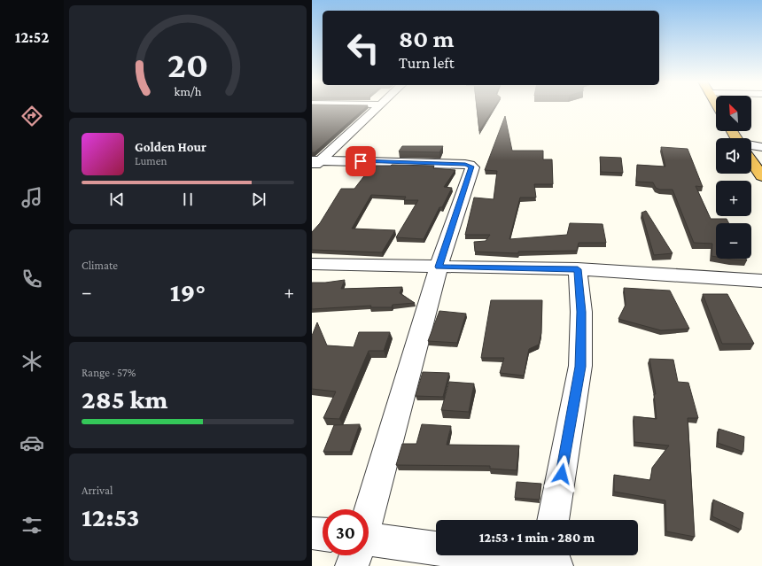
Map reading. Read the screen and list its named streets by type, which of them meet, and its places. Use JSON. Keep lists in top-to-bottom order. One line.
{"north":"top left","page":{"tabs":"12:52","turn":["80 m","Turn left"],"map_buttons":["+","−"],"song":["Golden Hour","Lumen"],"tile":["Climate",["Range · 57%","285 km"],["Arrival","12:53"]],"heat":["−","19°","+"],"limit":"30","trip":"12:53 · 1 min · 280 m","gauge":["20","km/h"]}}
